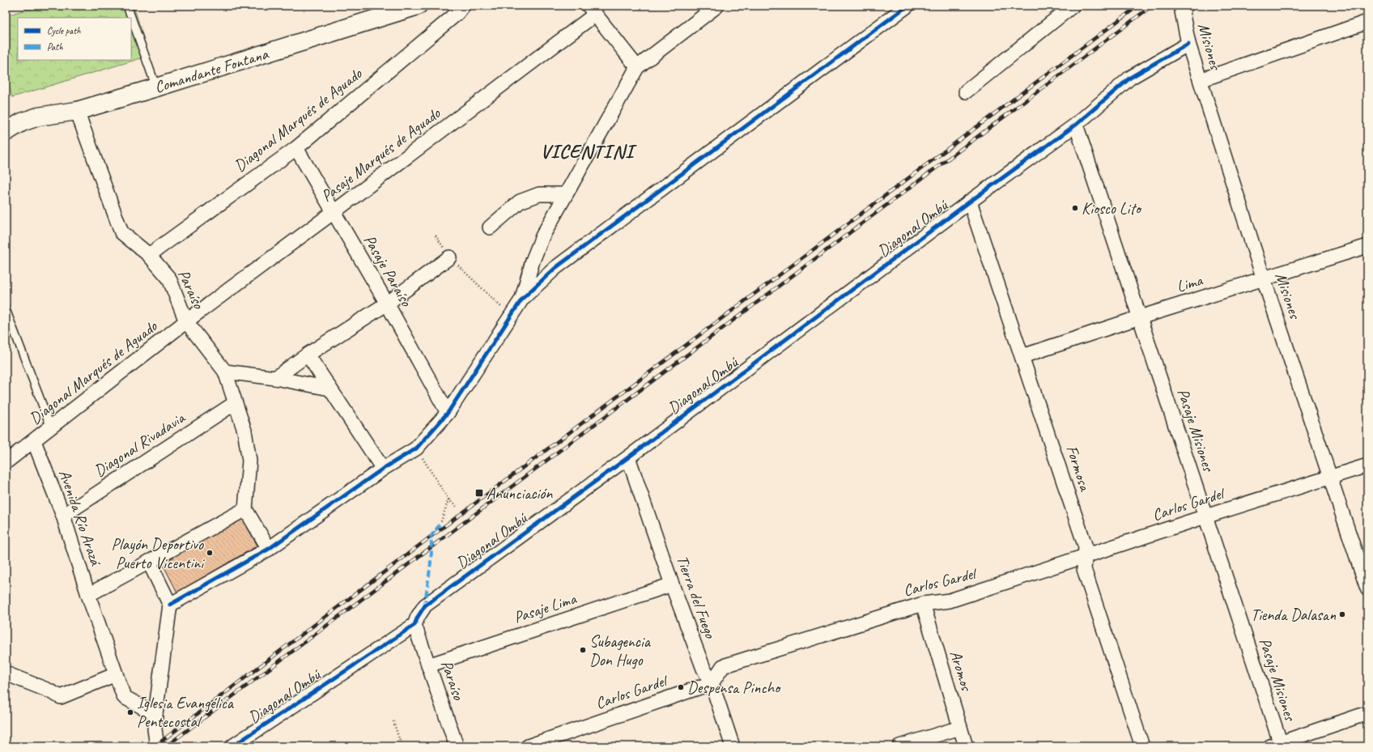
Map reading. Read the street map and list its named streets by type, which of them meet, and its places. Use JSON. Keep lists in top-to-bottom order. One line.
{"streets":{"street":["Misiones","Comandante Fontana","Diagonal Marqués de Aguado","Pasaje Marqués de Aguado","Diagonal Ombú","Pasaje Paraíso","Lima","Paraíso","Pasaje Misiones","Diagonal Rivadavia","Formosa","Carlos Gardel","Avenida Río Arazá","Tierra del Fuego","Pasaje Lima","Aromos"]},"crossings":[["Misiones","Diagonal Ombú"],["Misiones","Lima"],["Misiones","Carlos Gardel"],["Comandante Fontana","Paraíso"],["Diagonal Marqués de Aguado","Pasaje Marqués de Aguado"],["Diagonal Marqués de Aguado","Pasaje Paraíso"],["Diagonal Marqués de Aguado","Paraíso"],["Diagonal Marqués de Aguado","Avenida Río Arazá"],["Pasaje Marqués de Aguado","Pasaje Paraíso"],["Pasaje Marqués de Aguado","Paraíso"],["Diagonal Ombú","Paraíso"],["Diagonal Ombú","Pasaje Misiones"],["Diagonal Ombú","Formosa"],["Diagonal Ombú","Tierra del Fuego"],["Lima","Pasaje Misiones"],["Lima","Formosa"],["Paraíso","Pasaje Lima"],["Pasaje Misiones","Carlos Gardel"],["Diagonal Rivadavia","Avenida Río Arazá"],["Formosa","Carlos Gardel"],["Carlos Gardel","Tierra del Fuego"],["Carlos Gardel","Aromos"],["Tierra del Fuego","Pasaje Lima"]],"districts":["VICENTINI"],"places":{"other":["Kiosco Lito","Playón Deportivo Puerto Vicentini","Tienda Dalasan","Subagencia Don Hugo","Despensa Pincho","Iglesia Evangélica Pentecostal"],"transit":["Anunciación"]},"legend":["Cycle path","Path"]}
